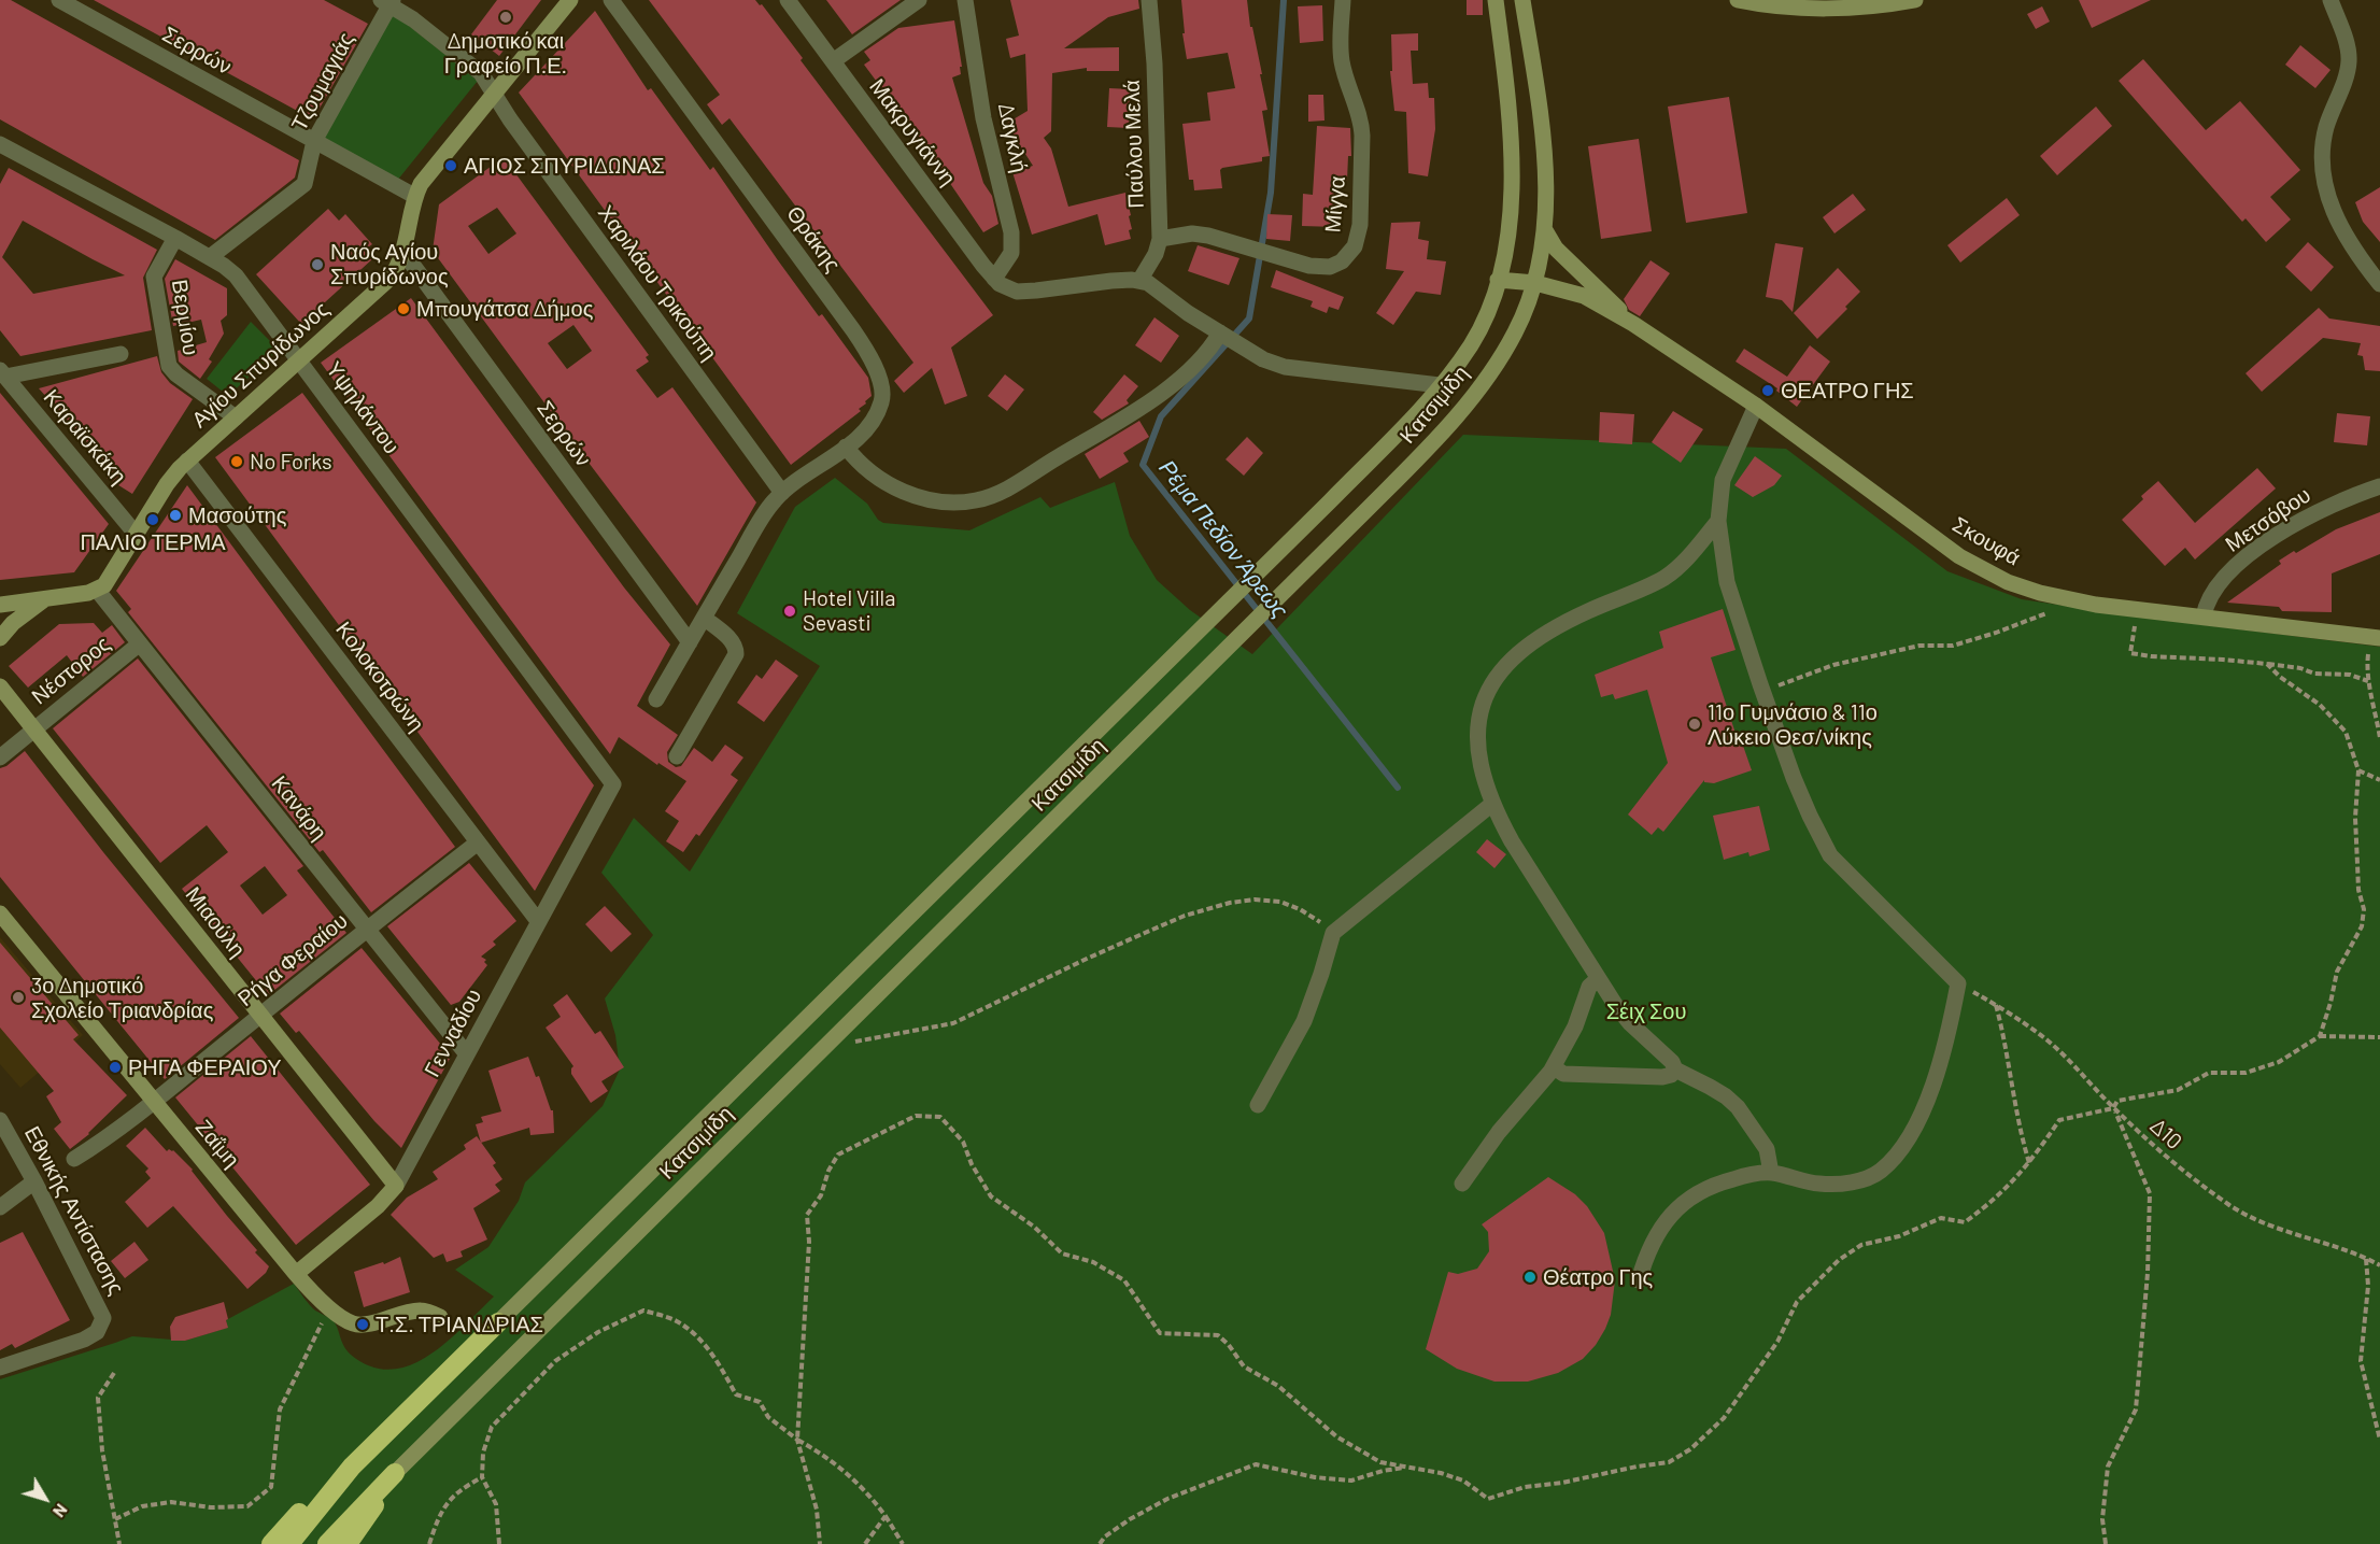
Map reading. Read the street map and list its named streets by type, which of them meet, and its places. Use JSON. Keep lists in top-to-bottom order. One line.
{"streets":{"main road":["Αγίου Σπυρίδωνος","Κατσιμίδη","Σκουφά","Μιαούλη","Γενναδίου","Ζαΐμη"],"street":["Σερρών","Τζουμαγιάς","Μακρυγιάννη","Δαγκλή","Παύλου Μελά","Μίγγα","Θράκης","Χαριλάου Τρικούπη","Βερμίου","Υψηλάντου","Καραϊσκάκη","Μετσόβου","Νέστορος","Κολοκοτρώνη","Κανάρη","Ρήγα Φεραίου","Εθνικής Αντίστασης"],"path":["Δ10"]},"crossings":[["Σερρών","Τζουμαγιάς"],["Σερρών","Θράκης"],["Σερρών","Αγίου Σπυρίδωνος"],["Τζουμαγιάς","Χαριλάου Τρικούπη"],["Τζουμαγιάς","Υψηλάντου"],["Μακρυγιάννη","Δαγκλή"],["Παύλου Μελά","Μίγγα"],["Θράκης","Χαριλάου Τρικούπη"],["Χαριλάου Τρικούπη","Αγίου Σπυρίδωνος"],["Βερμίου","Αγίου Σπυρίδωνος"],["Βερμίου","Υψηλάντου"],["Αγίου Σπυρίδωνος","Υψηλάντου"],["Αγίου Σπυρίδωνος","Καραϊσκάκη"],["Αγίου Σπυρίδωνος","Κολοκοτρώνη"],["Αγίου Σπυρίδωνος","Κανάρη"],["Κατσιμίδη","Σκουφά"],["Υψηλάντου","Γενναδίου"],["Μετσόβου","Σκουφά"],["Νέστορος","Κανάρη"],["Νέστορος","Μιαούλη"],["Κολοκοτρώνη","Ρήγα Φεραίου"],["Κολοκοτρώνη","Γενναδίου"],["Κανάρη","Ρήγα Φεραίου"],["Κανάρη","Γενναδίου"],["Μιαούλη","Ρήγα Φεραίου"],["Μιαούλη","Γενναδίου"],["Ρήγα Φεραίου","Ζαΐμη"],["Γενναδίου","Ζαΐμη"]],"water":["Ρέμα Πεδίον Άρεως"],"parks":["Σέιχ Σου"],"places":["Δημοτικό και Γραφείο Π.Ε.","ΑΓΙΟΣ ΣΠΥΡΙΔΩΝΑΣ","Ναός Αγίου Σπυρίδωνος","Μπουγάτσα Δήμος","ΘΕΑΤΡΟ ΓΗΣ","No Forks","Μασούτης","ΠΑΛΙΟ ΤΕΡΜΑ","Hotel Villa Sevasti","11ο Γυμνάσιο & 11ο Λύκειο Θεσ/νίκης","3ο Δημοτικό Σχολείο Τριανδρίας","ΡΗΓΑ ΦΕΡΑΙΟΥ","Θέατρο Γης","Τ.Σ. ΤΡΙΑΝΔΡΙΑΣ"],"north":"bottom right"}
